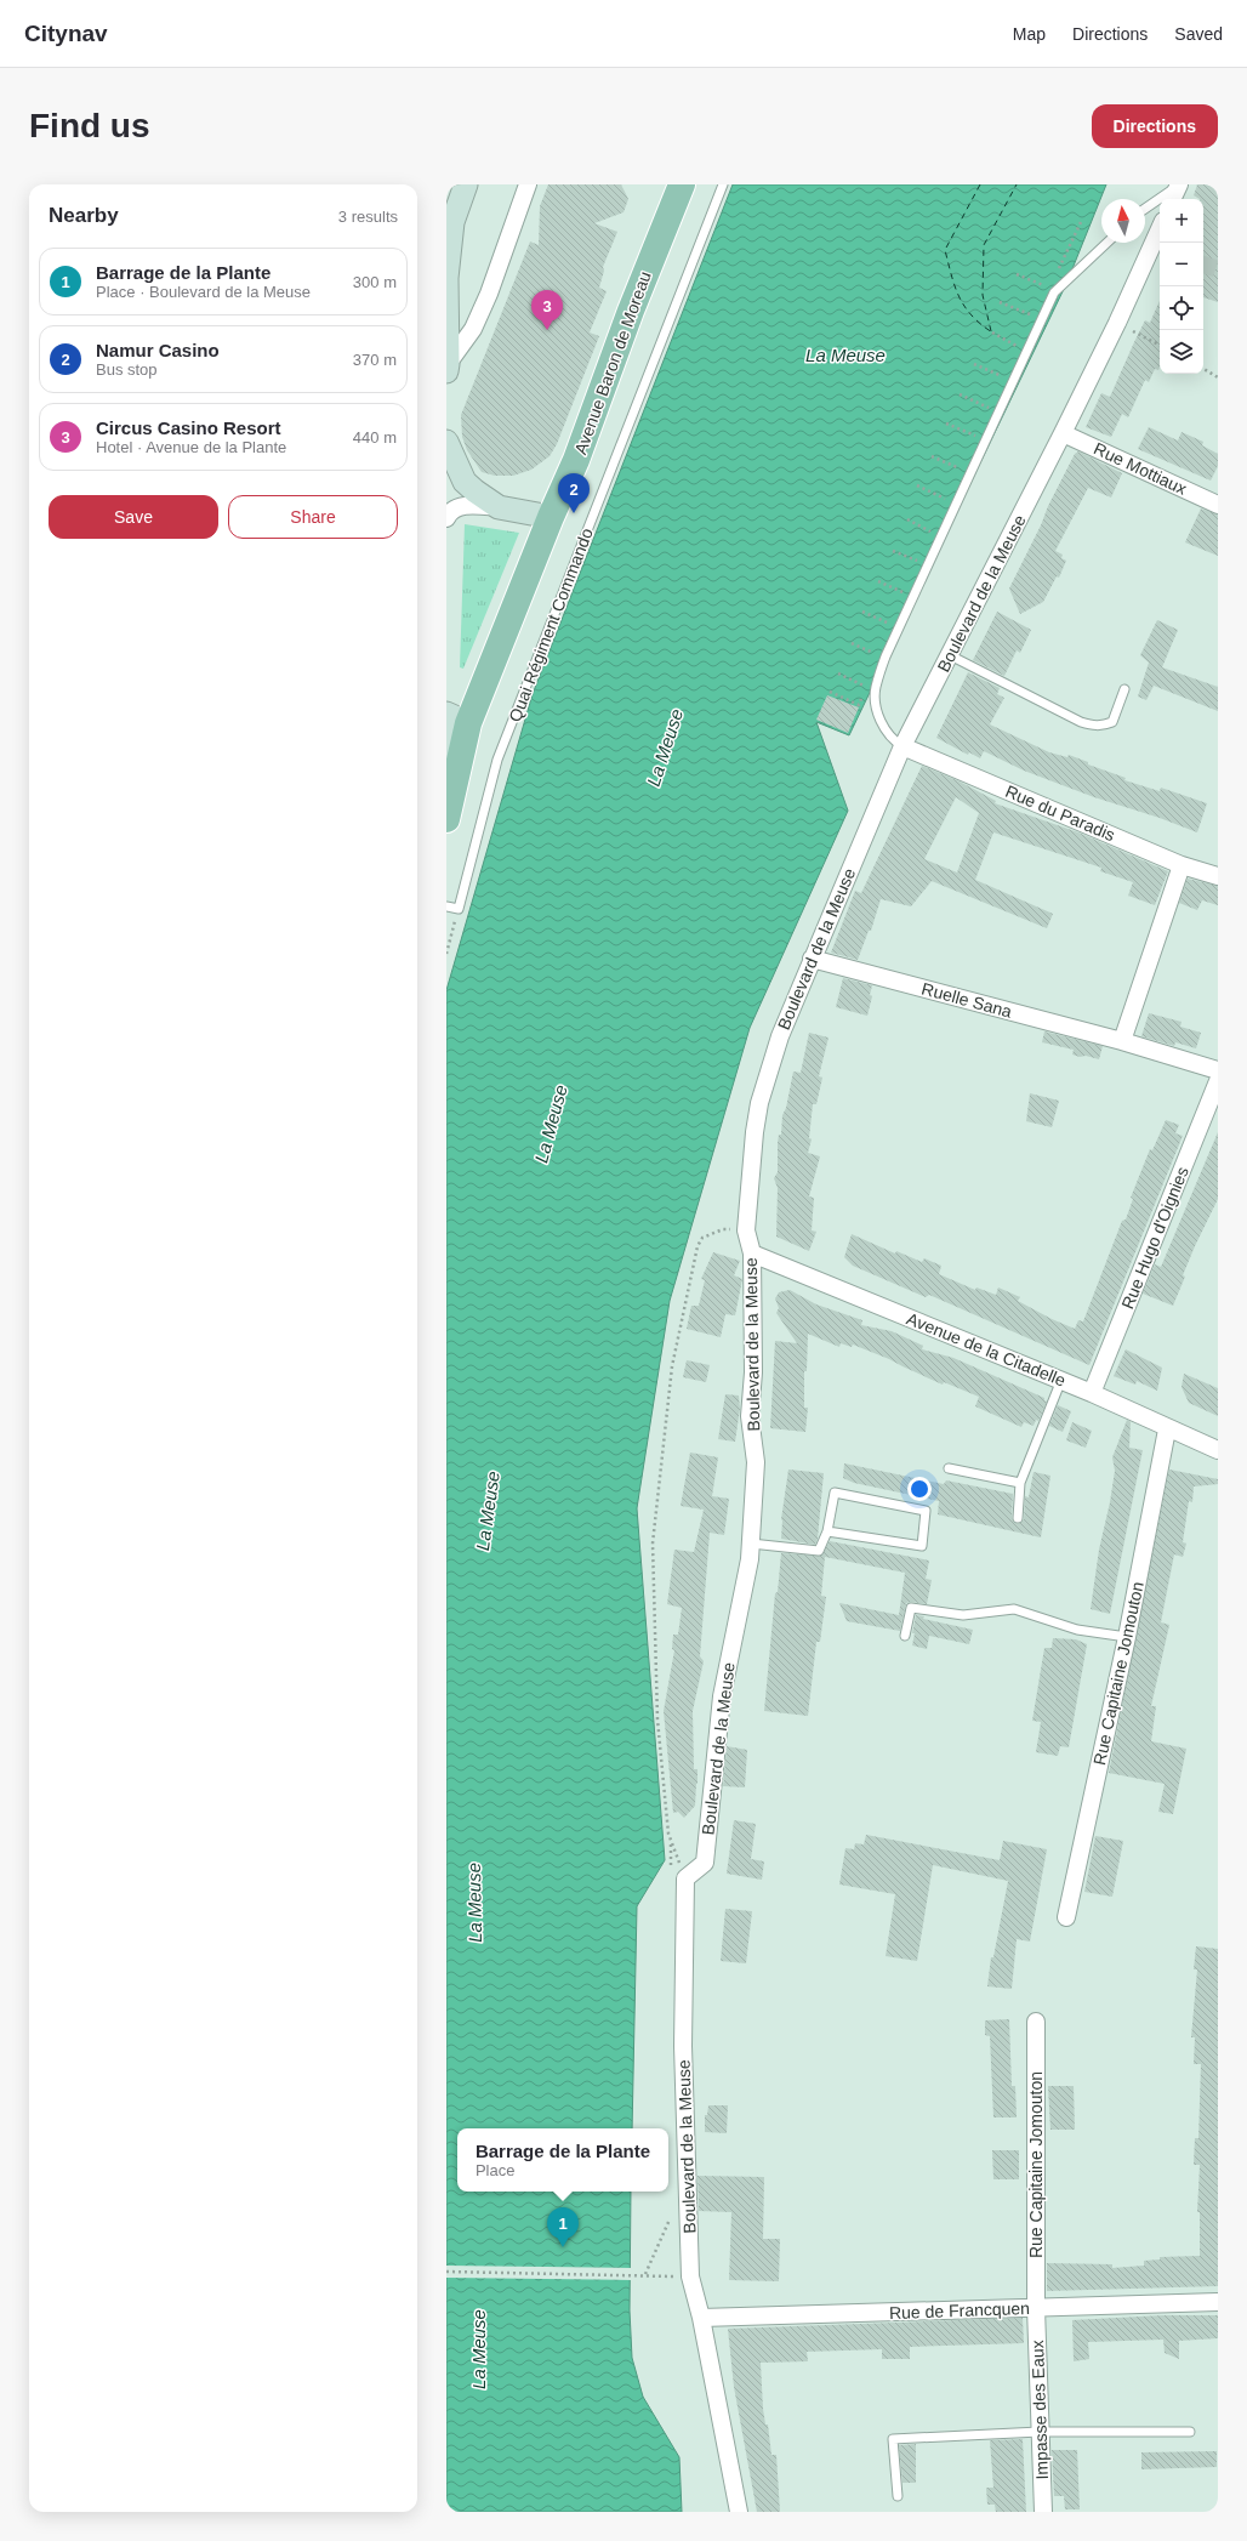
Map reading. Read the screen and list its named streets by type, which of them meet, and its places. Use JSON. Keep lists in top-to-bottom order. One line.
{"streets":{"main road":["Avenue Baron de Moreau"],"street":["Rue Mottiaux","Boulevard de la Meuse","Rue du Paradis","Ruelle Sana","Rue Hugo d'Oignies","Avenue de la Citadelle","Rue Capitaine Jomouton","Rue de Francquen","Impasse des Eaux"],"lane":["Quai Régiment Commando"]},"crossings":[["Rue Mottiaux","Boulevard de la Meuse"],["Boulevard de la Meuse","Rue du Paradis"],["Boulevard de la Meuse","Ruelle Sana"],["Boulevard de la Meuse","Avenue de la Citadelle"],["Boulevard de la Meuse","Rue de Francquen"],["Rue Hugo d'Oignies","Avenue de la Citadelle"],["Avenue de la Citadelle","Rue Capitaine Jomouton"],["Rue Capitaine Jomouton","Rue de Francquen"],["Rue Capitaine Jomouton","Impasse des Eaux"],["Rue de Francquen","Impasse des Eaux"]],"water":["La Meuse"],"north":"top","page":{"header":"Citynav","nav":["Map","Directions","Saved"],"buttons":["Directions",["Save","Share"]],"title":"Find us","heading":["Nearby","3 results"],"map_buttons":["+","−"],"list":[{"mark":"1","name":"Barrage de la Plante","note":"Place · Boulevard de la Meuse","value":"300 m"},{"mark":"2","name":"Namur Casino","note":"Bus stop","value":"370 m"},{"mark":"3","name":"Circus Casino Resort","note":"Hotel · Avenue de la Plante","value":"440 m"}],"pins":["3","2","1"],"popup":["Barrage de la Plante","Place"]}}
